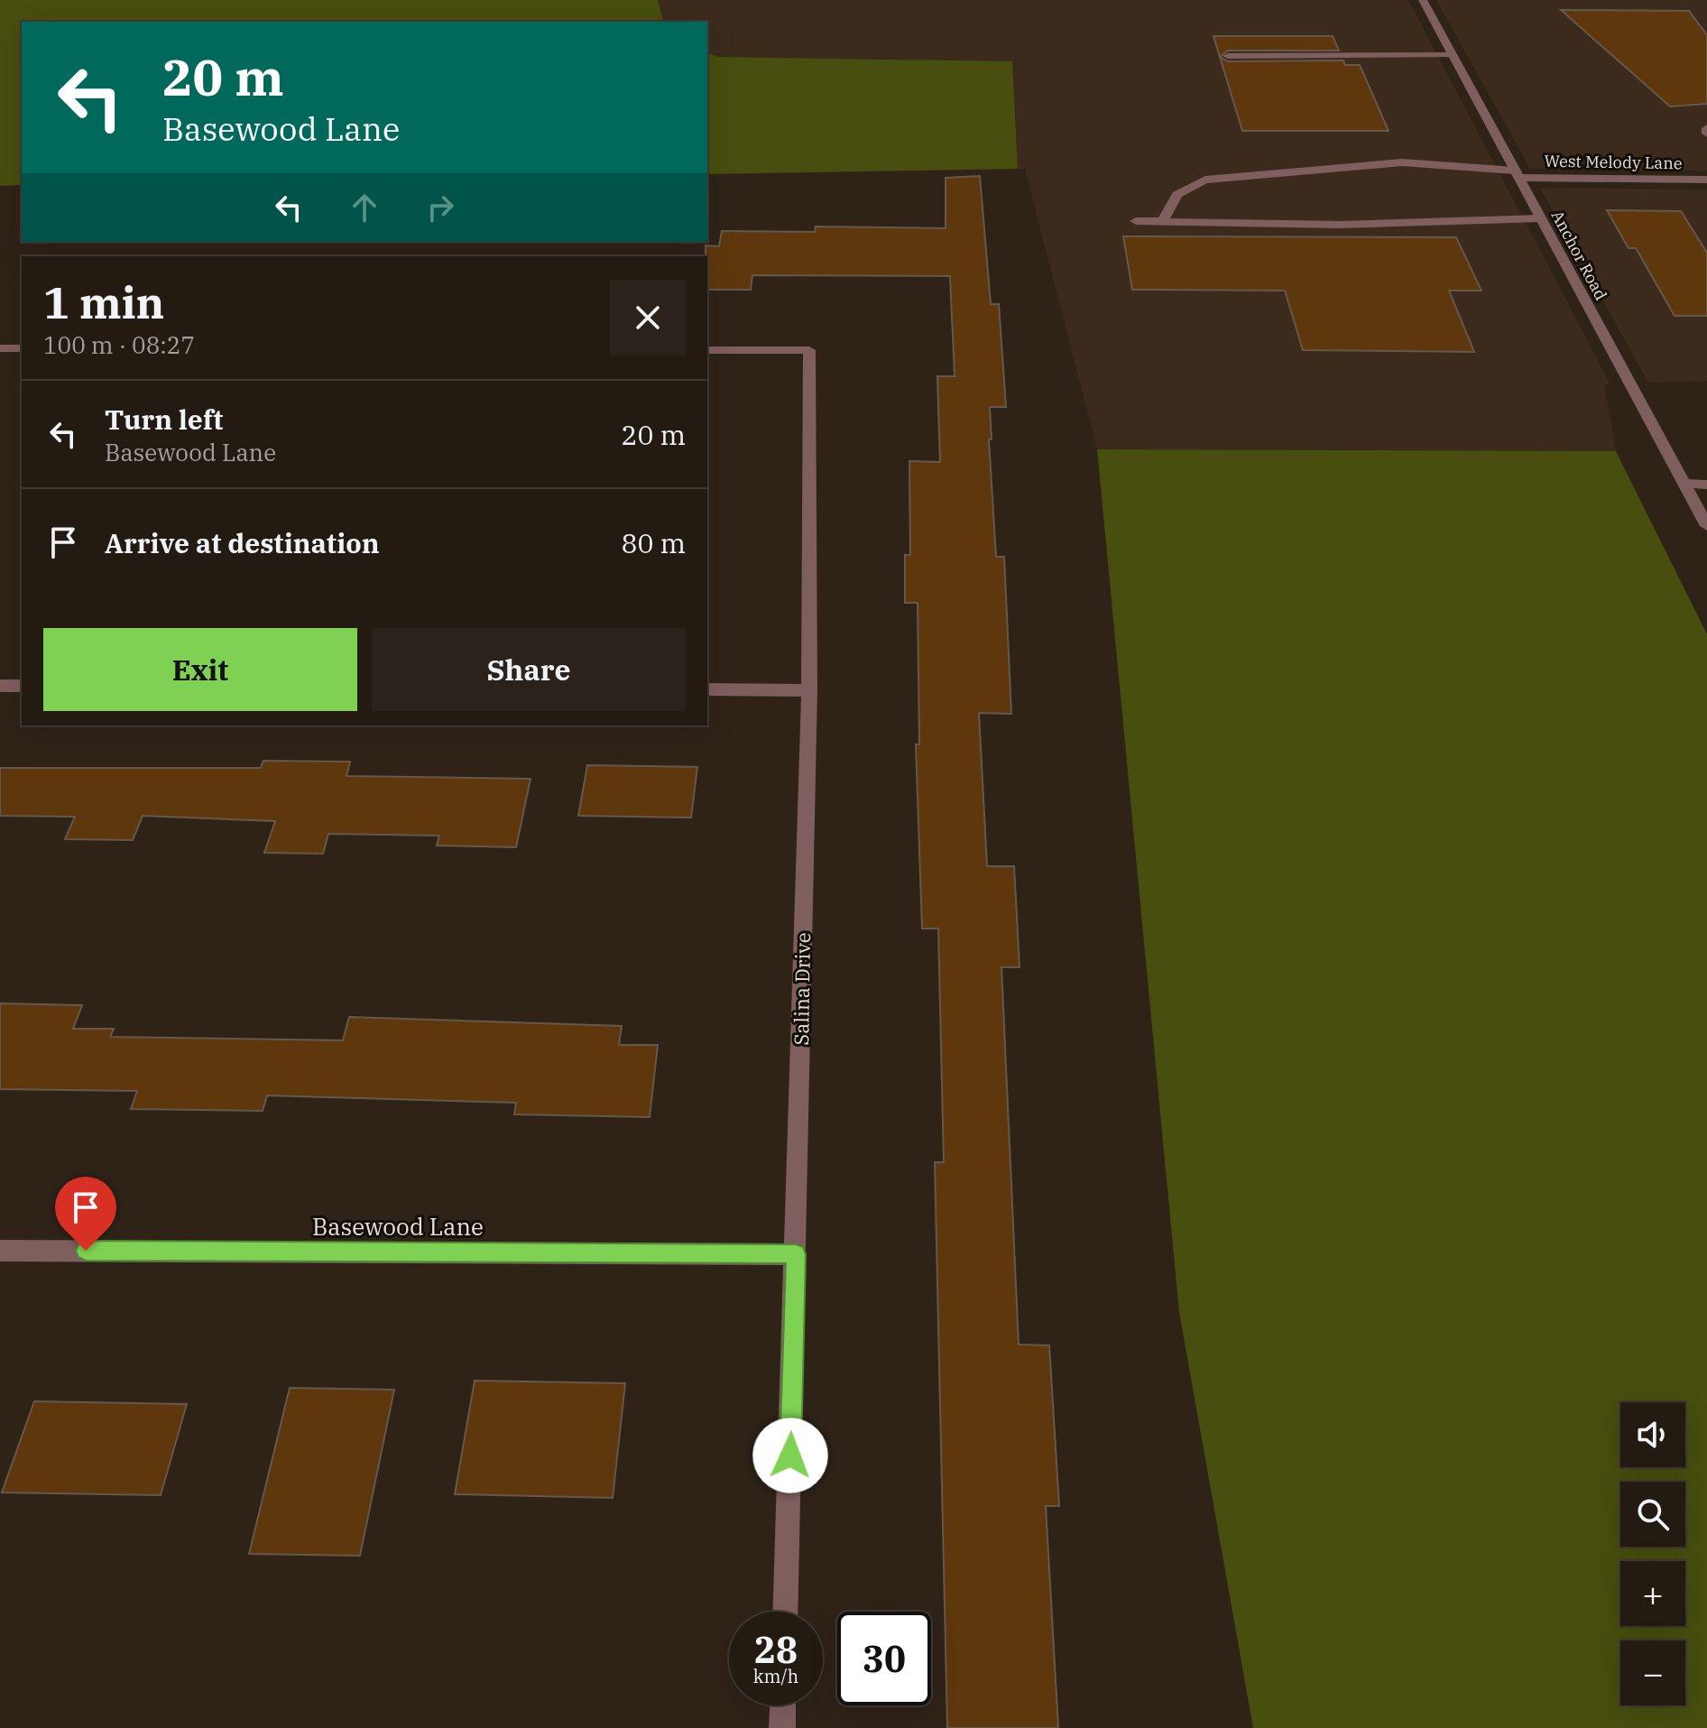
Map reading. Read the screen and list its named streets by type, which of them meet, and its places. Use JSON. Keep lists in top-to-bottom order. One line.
{"streets":{"street":["West Melody Lane","Anchor Road","Salina Drive","Basewood Lane"]},"crossings":[["West Melody Lane","Anchor Road"],["Salina Drive","Basewood Lane"]],"page":{"turn":["20 m","Basewood Lane"],"heading":["1 min","100 m · 08:27"],"list":[{"name":"Turn left","note":"Basewood Lane","value":"20 m"},{"name":"Arrive at destination","value":"80 m"}],"buttons":["Exit","Share"],"map_buttons":["+","−"],"speed":"28 km/h","limit":"30"}}
